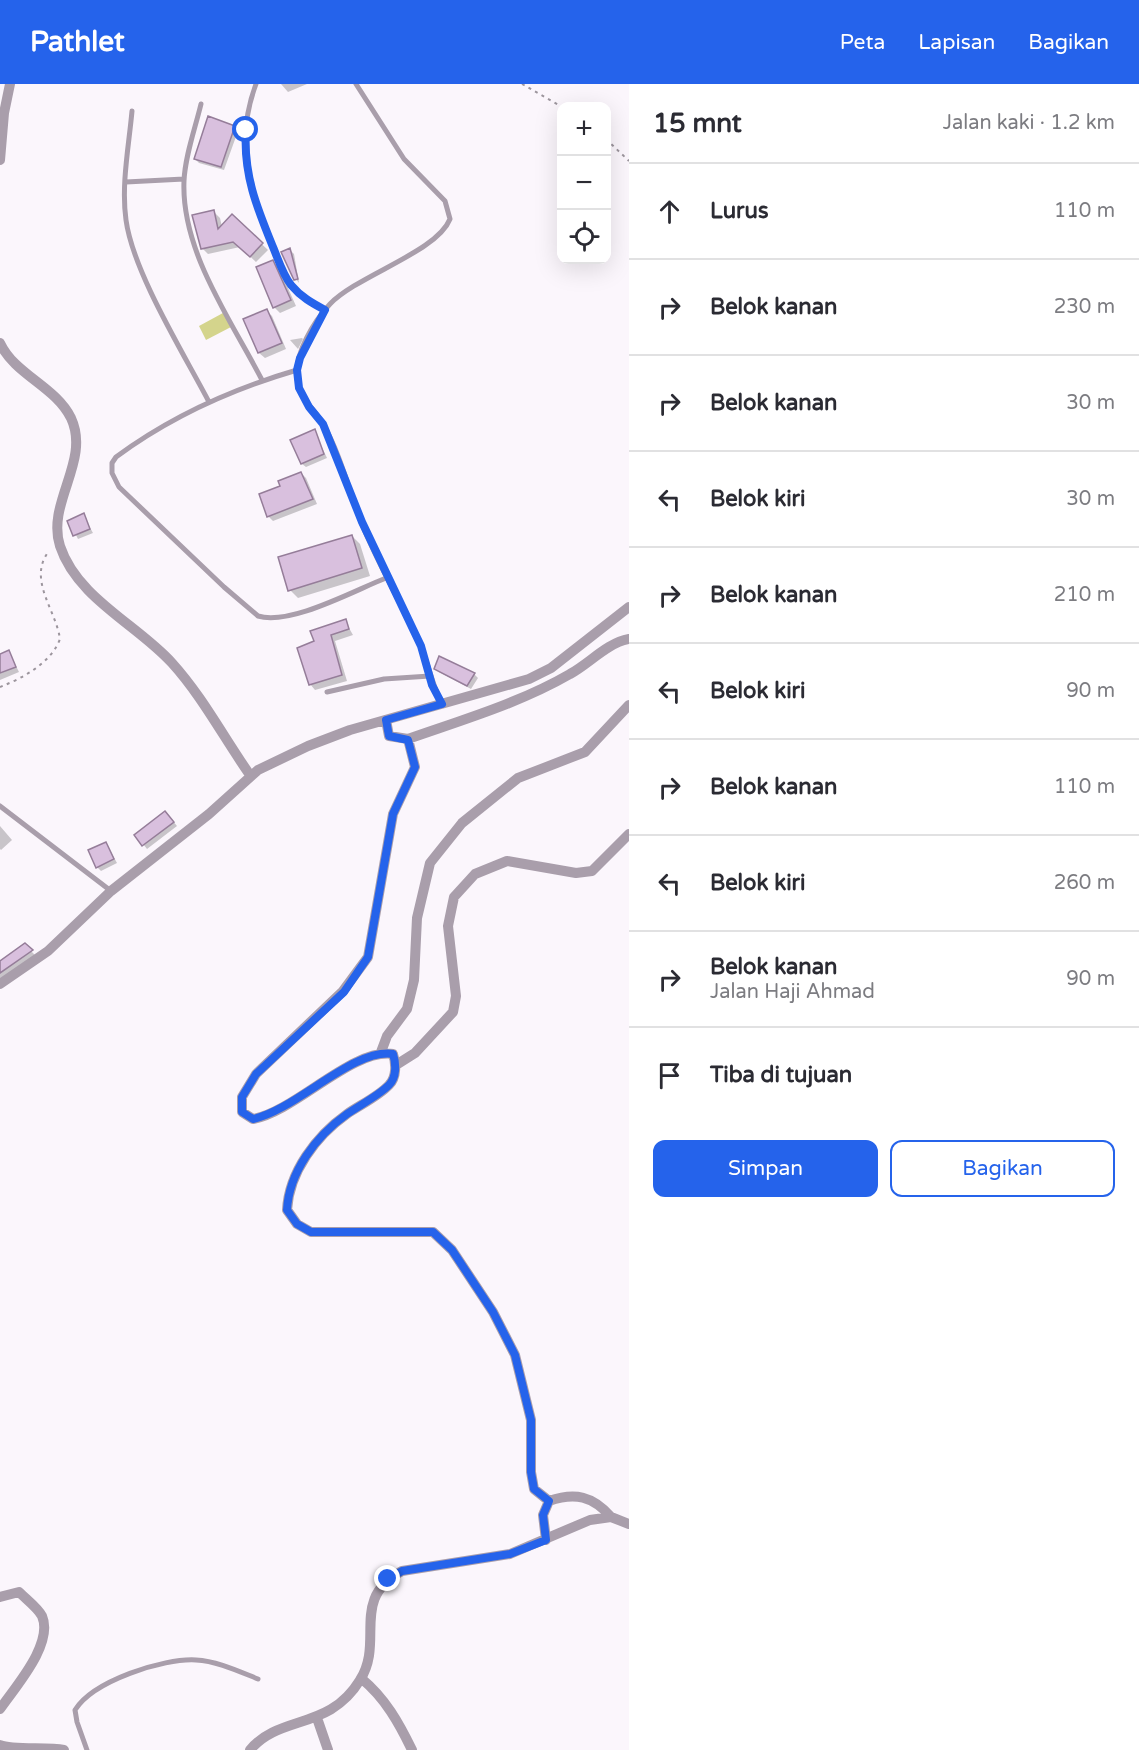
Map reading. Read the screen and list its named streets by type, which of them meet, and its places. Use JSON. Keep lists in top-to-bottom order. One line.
{"page":{"header":"Pathlet","nav":["Peta","Lapisan","Bagikan"],"heading":["15 mnt","Jalan kaki · 1.2 km"],"map_buttons":["+","−"],"list":[["Lurus","110 m"],["Belok kanan","230 m"],["Belok kanan","30 m"],["Belok kiri","30 m"],["Belok kanan","210 m"],["Belok kiri","90 m"],["Belok kanan","110 m"],["Belok kiri","260 m"],["Belok kanan","Jalan Haji Ahmad","90 m"],"Tiba di tujuan"],"buttons":["Simpan","Bagikan"]}}
